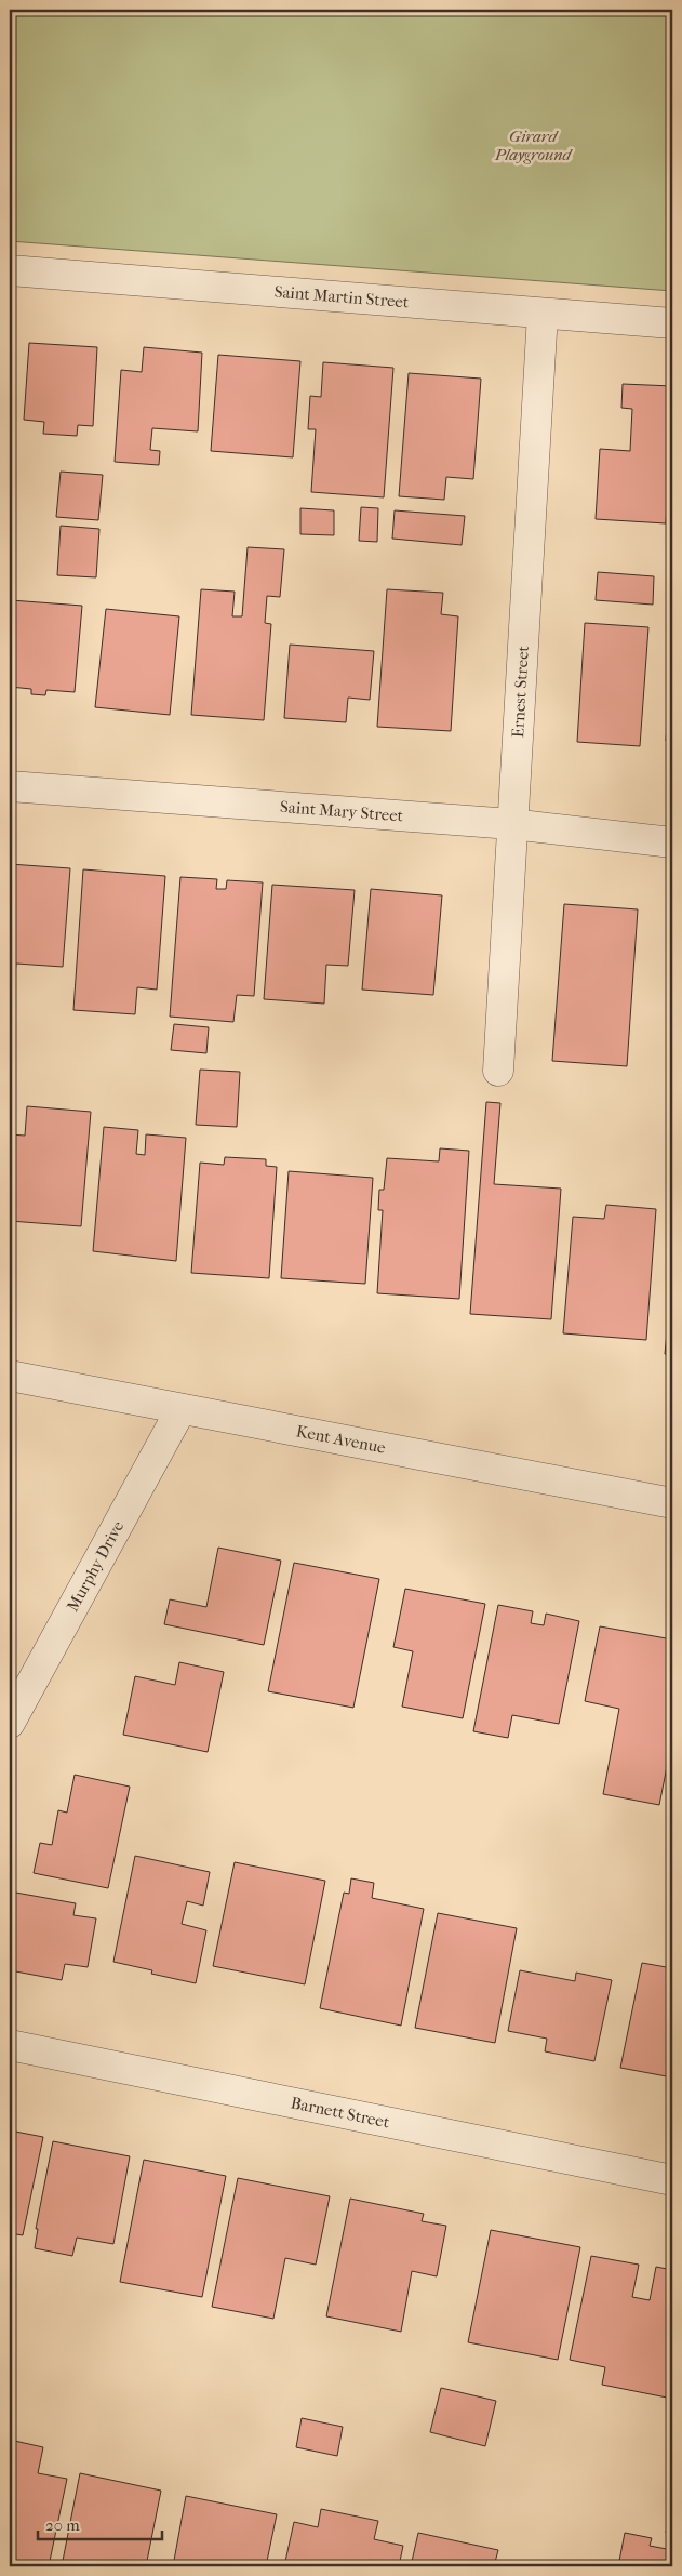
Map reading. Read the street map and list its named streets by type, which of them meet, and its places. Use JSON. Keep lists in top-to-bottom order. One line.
{"streets":{"street":["Saint Martin Street","Ernest Street","Saint Mary Street","Kent Avenue","Murphy Drive","Barnett Street"]},"crossings":[["Saint Martin Street","Ernest Street"],["Ernest Street","Saint Mary Street"],["Kent Avenue","Murphy Drive"]],"parks":["Girard Playground"],"scale_bar":"20 m"}
